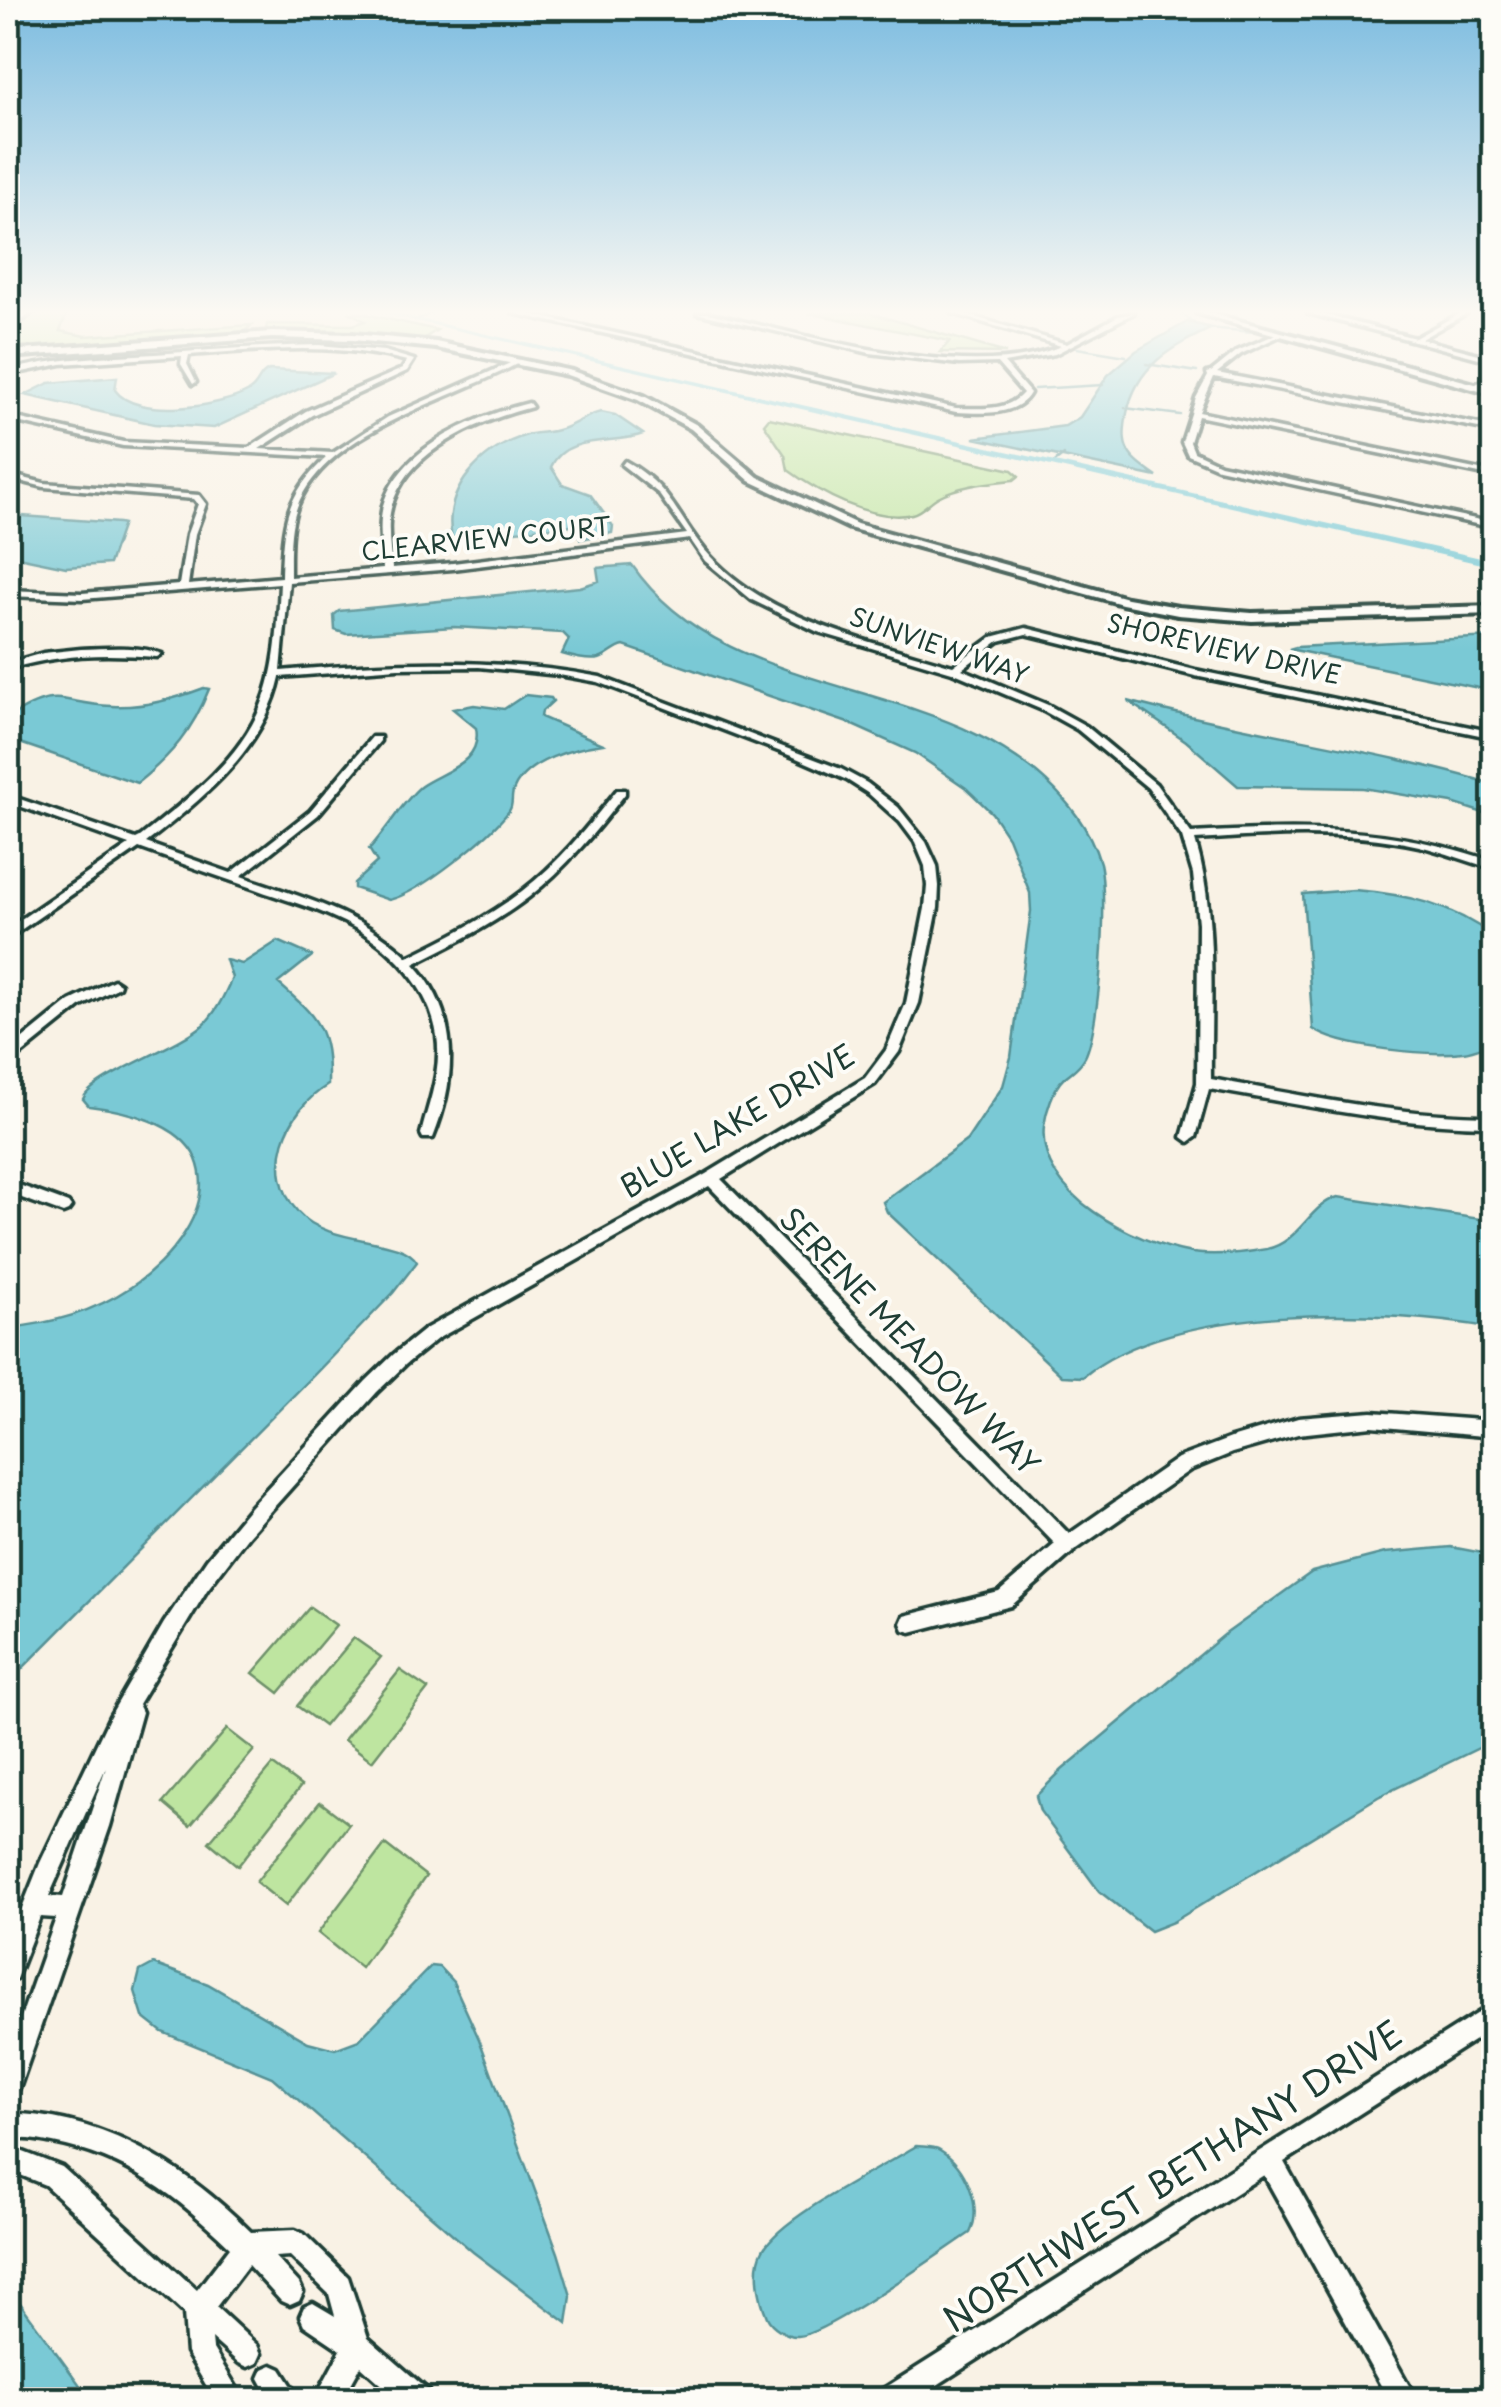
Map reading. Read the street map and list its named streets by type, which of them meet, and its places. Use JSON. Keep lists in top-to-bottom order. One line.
{"streets":{"street":["CLEARVIEW COURT","SUNVIEW WAY","SHOREVIEW DRIVE","BLUE LAKE DRIVE","SERENE MEADOW WAY","NORTHWEST BETHANY DRIVE"]},"crossings":[["CLEARVIEW COURT","SUNVIEW WAY"],["SUNVIEW WAY","SHOREVIEW DRIVE"],["BLUE LAKE DRIVE","SERENE MEADOW WAY"]]}
